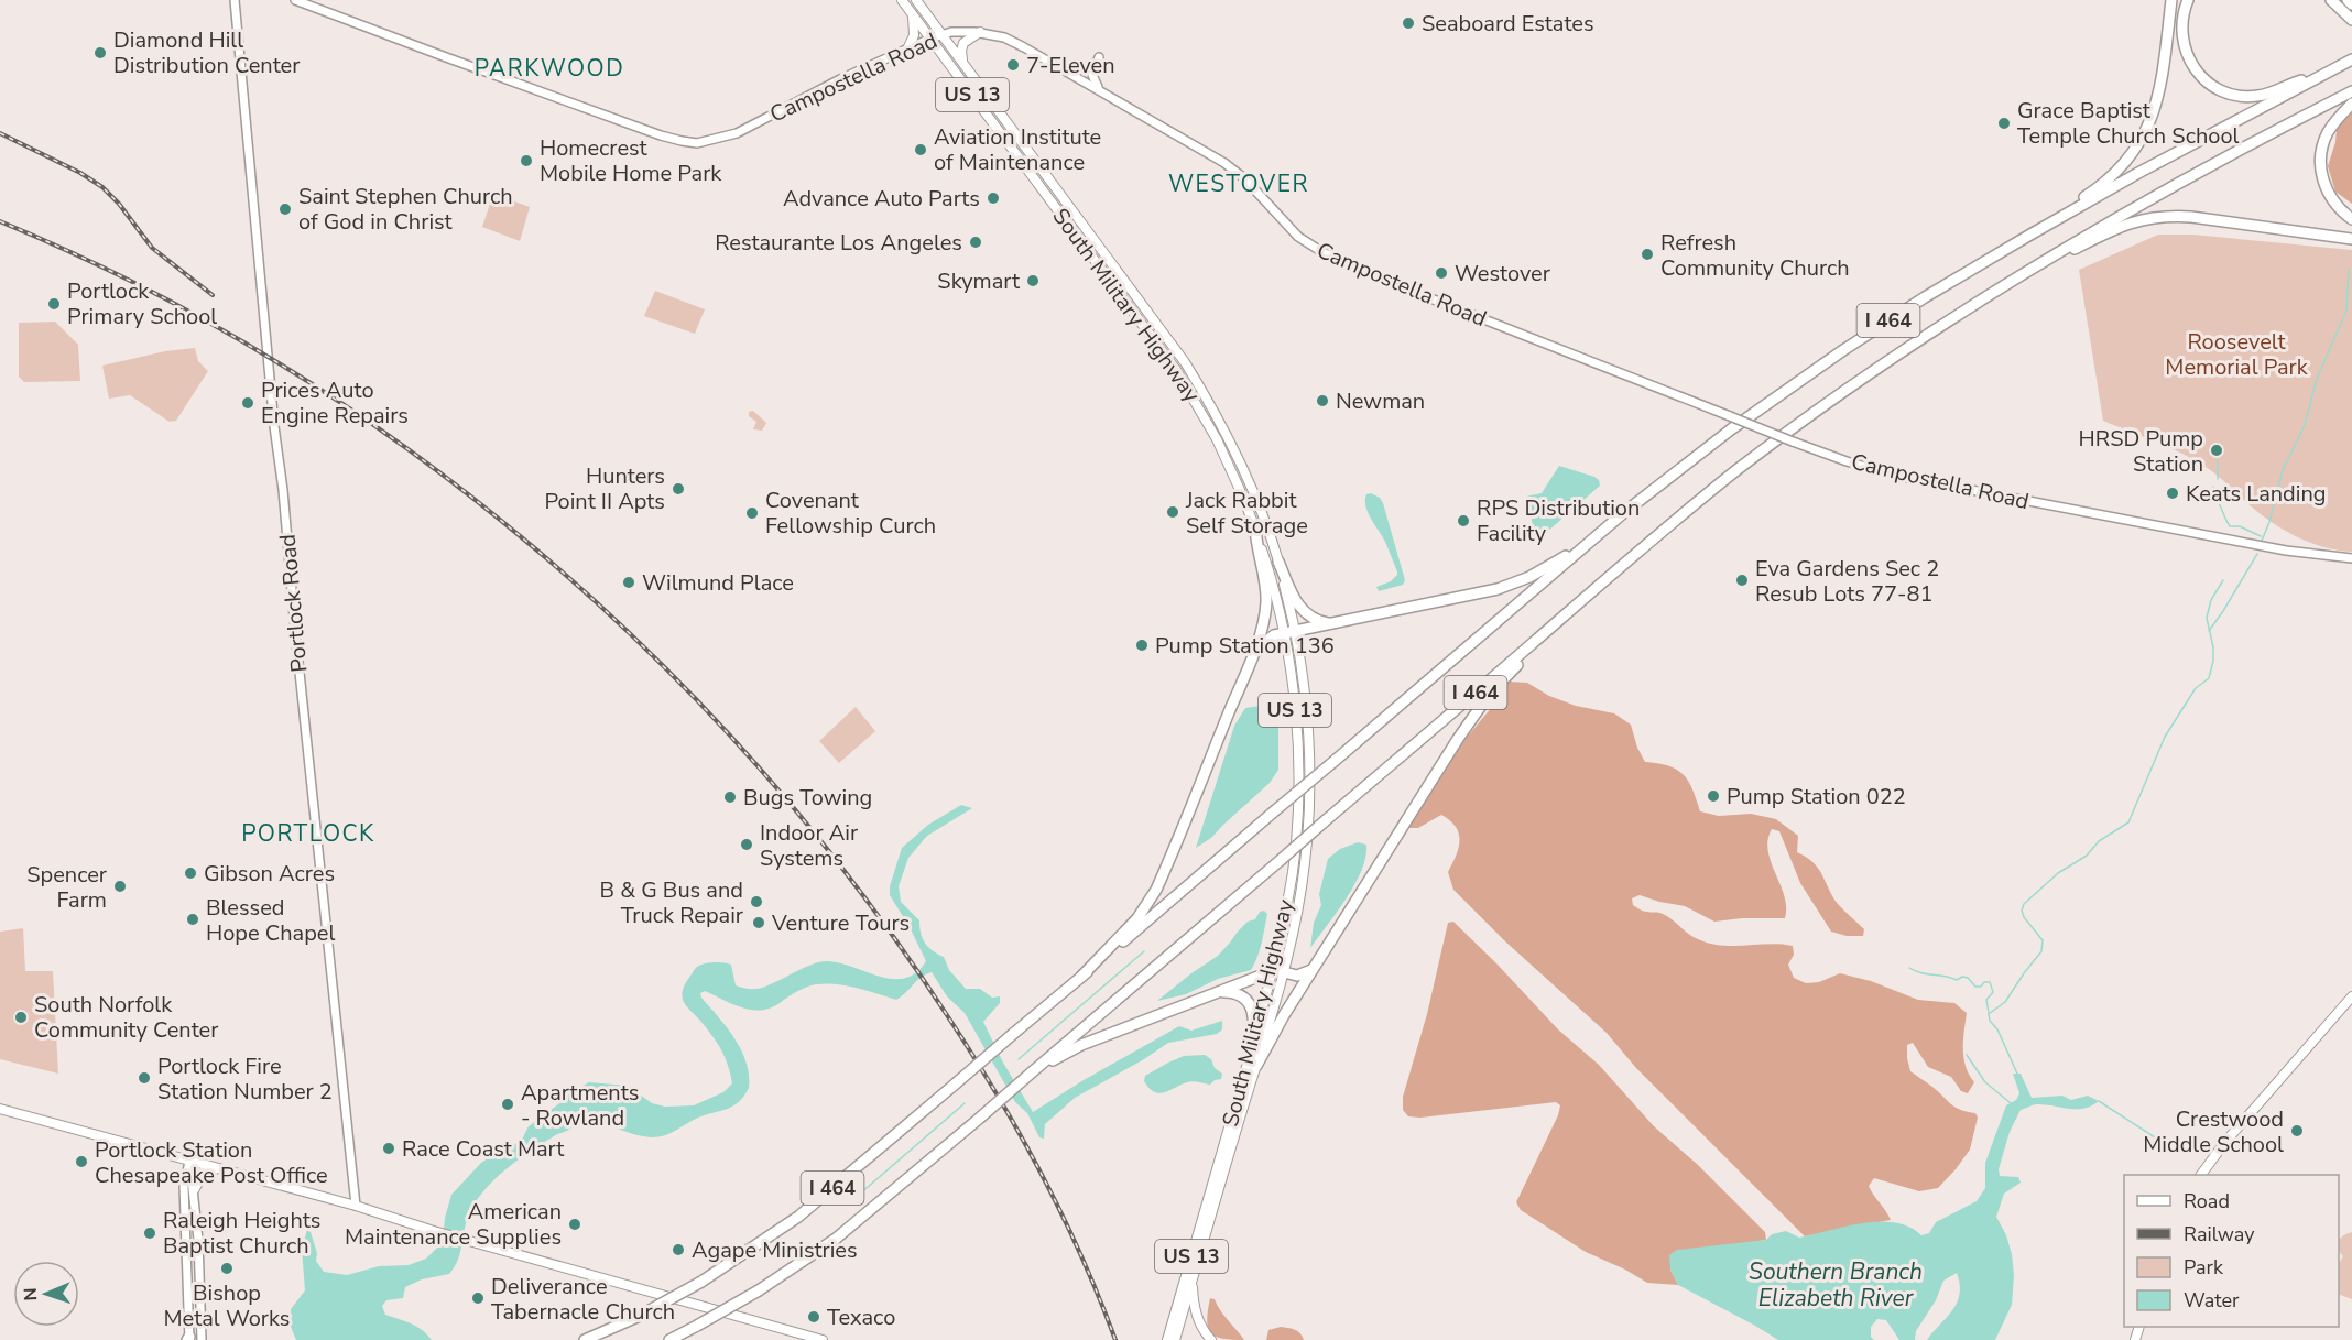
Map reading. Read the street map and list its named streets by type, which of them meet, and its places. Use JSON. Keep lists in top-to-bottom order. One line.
{"streets":{"highway":["I 464"],"main road":["Campostella Road","US 13","South Military Highway","Portlock Road"]},"crossings":[["Campostella Road","South Military Highway"]],"districts":["PARKWOOD","WESTOVER","PORTLOCK"],"water":["Southern Branch Elizabeth River"],"parks":["Roosevelt Memorial Park"],"places":["Seaboard Estates","Diamond Hill Distribution Center","7-Eleven","Grace Baptist Temple Church School","Aviation Institute of Maintenance","Homecrest Mobile Home Park","Advance Auto Parts","Saint Stephen Church of God in Christ","Restaurante Los Angeles","Refresh Community Church","Westover","Skymart","Portlock Primary School","Newman","Prices Auto Engine Repairs","HRSD Pump Station","Hunters Point II Apts","Keats Landing","Jack Rabbit Self Storage","Covenant Fellowship Curch","RPS Distribution Facility","Eva Gardens Sec 2 Resub Lots 77-81","Wilmund Place","Pump Station 136","Pump Station 022","Bugs Towing","Indoor Air Systems","Gibson Acres","Spencer Farm","B & G Bus and Truck Repair","Blessed Hope Chapel","Venture Tours","South Norfolk Community Center","Portlock Fire Station Number 2","Apartments - Rowland","Crestwood Middle School","Race Coast Mart","Portlock Station Chesapeake Post Office","American Maintenance Supplies","Raleigh Heights Baptist Church","Agape Ministries","Bishop Metal Works","Deliverance Tabernacle Church","Texaco"],"legend":["Road","Railway","Park","Water"],"north":"left"}
